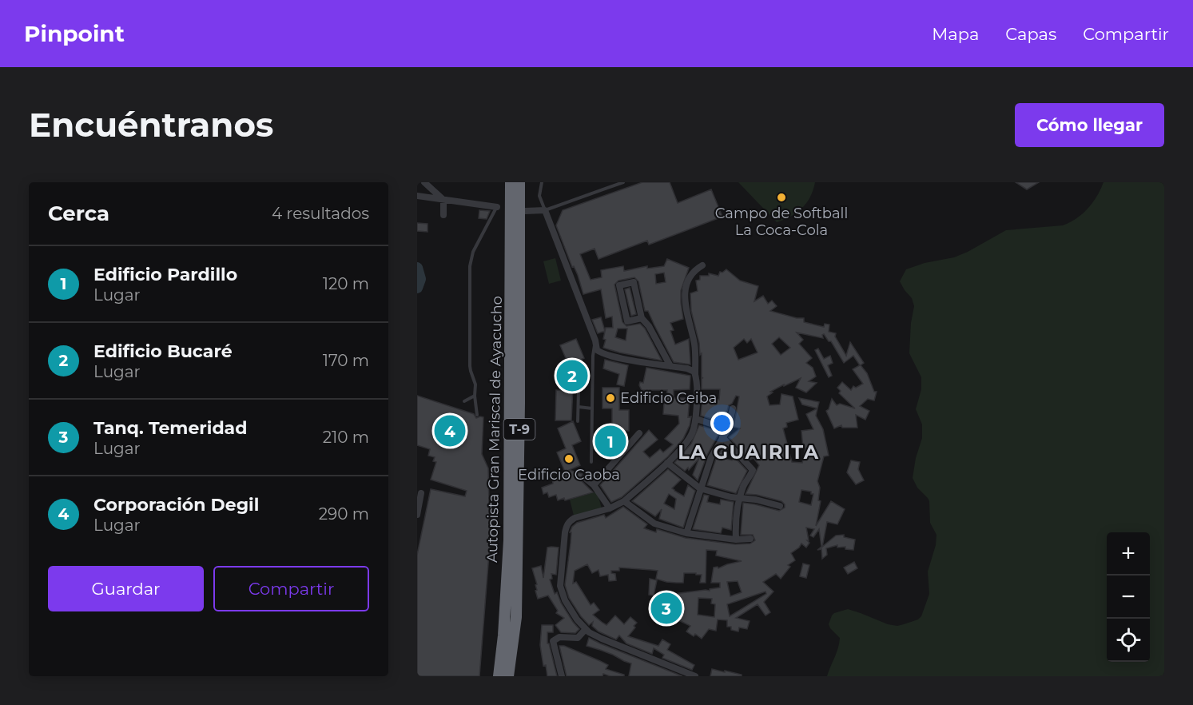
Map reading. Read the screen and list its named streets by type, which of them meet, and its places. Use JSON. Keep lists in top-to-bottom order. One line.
{"streets":{"highway":["Autopista Gran Mariscal de Ayacucho","T-9"]},"districts":["LA GUAIRITA"],"places":["Campo de Softball La Coca-Cola","Edificio Ceiba","Edificio Caoba"],"page":{"header":"Pinpoint","nav":["Mapa","Capas","Compartir"],"buttons":["Cómo llegar",["Guardar","Compartir"]],"title":"Encuéntranos","heading":["Cerca","4 resultados"],"list":[{"mark":"1","name":"Edificio Pardillo","note":"Lugar","value":"120 m"},{"mark":"2","name":"Edificio Bucaré","note":"Lugar","value":"170 m"},{"mark":"3","name":"Tanq. Temeridad","note":"Lugar","value":"210 m"},{"mark":"4","name":"Corporación Degil","note":"Lugar","value":"290 m"}],"pins":["2","4","1","3"],"map_buttons":["+","−"]}}
